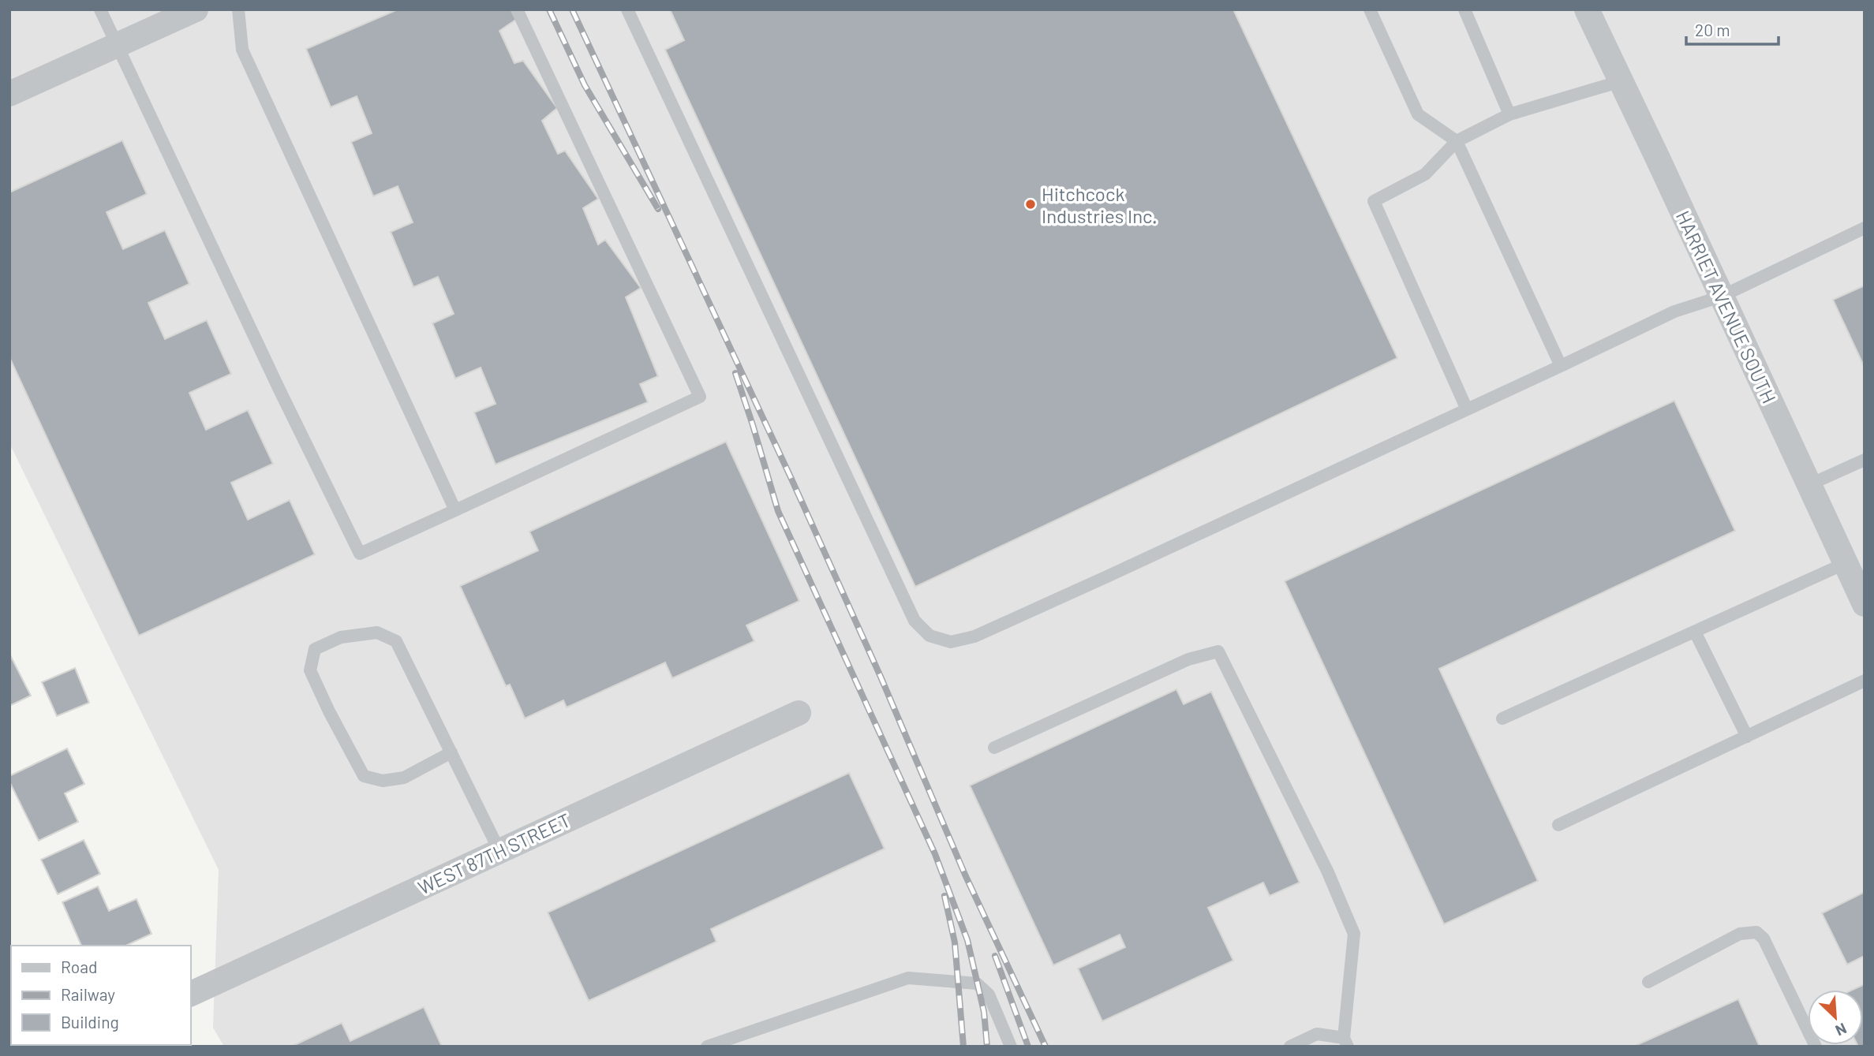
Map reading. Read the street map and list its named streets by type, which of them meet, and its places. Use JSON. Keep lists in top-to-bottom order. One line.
{"streets":{"street":["HARRIET AVENUE SOUTH","WEST 87TH STREET"]},"places":["Hitchcock Industries Inc."],"legend":["Road","Railway","Building"],"scale_bar":"20 m","north":"bottom right"}
